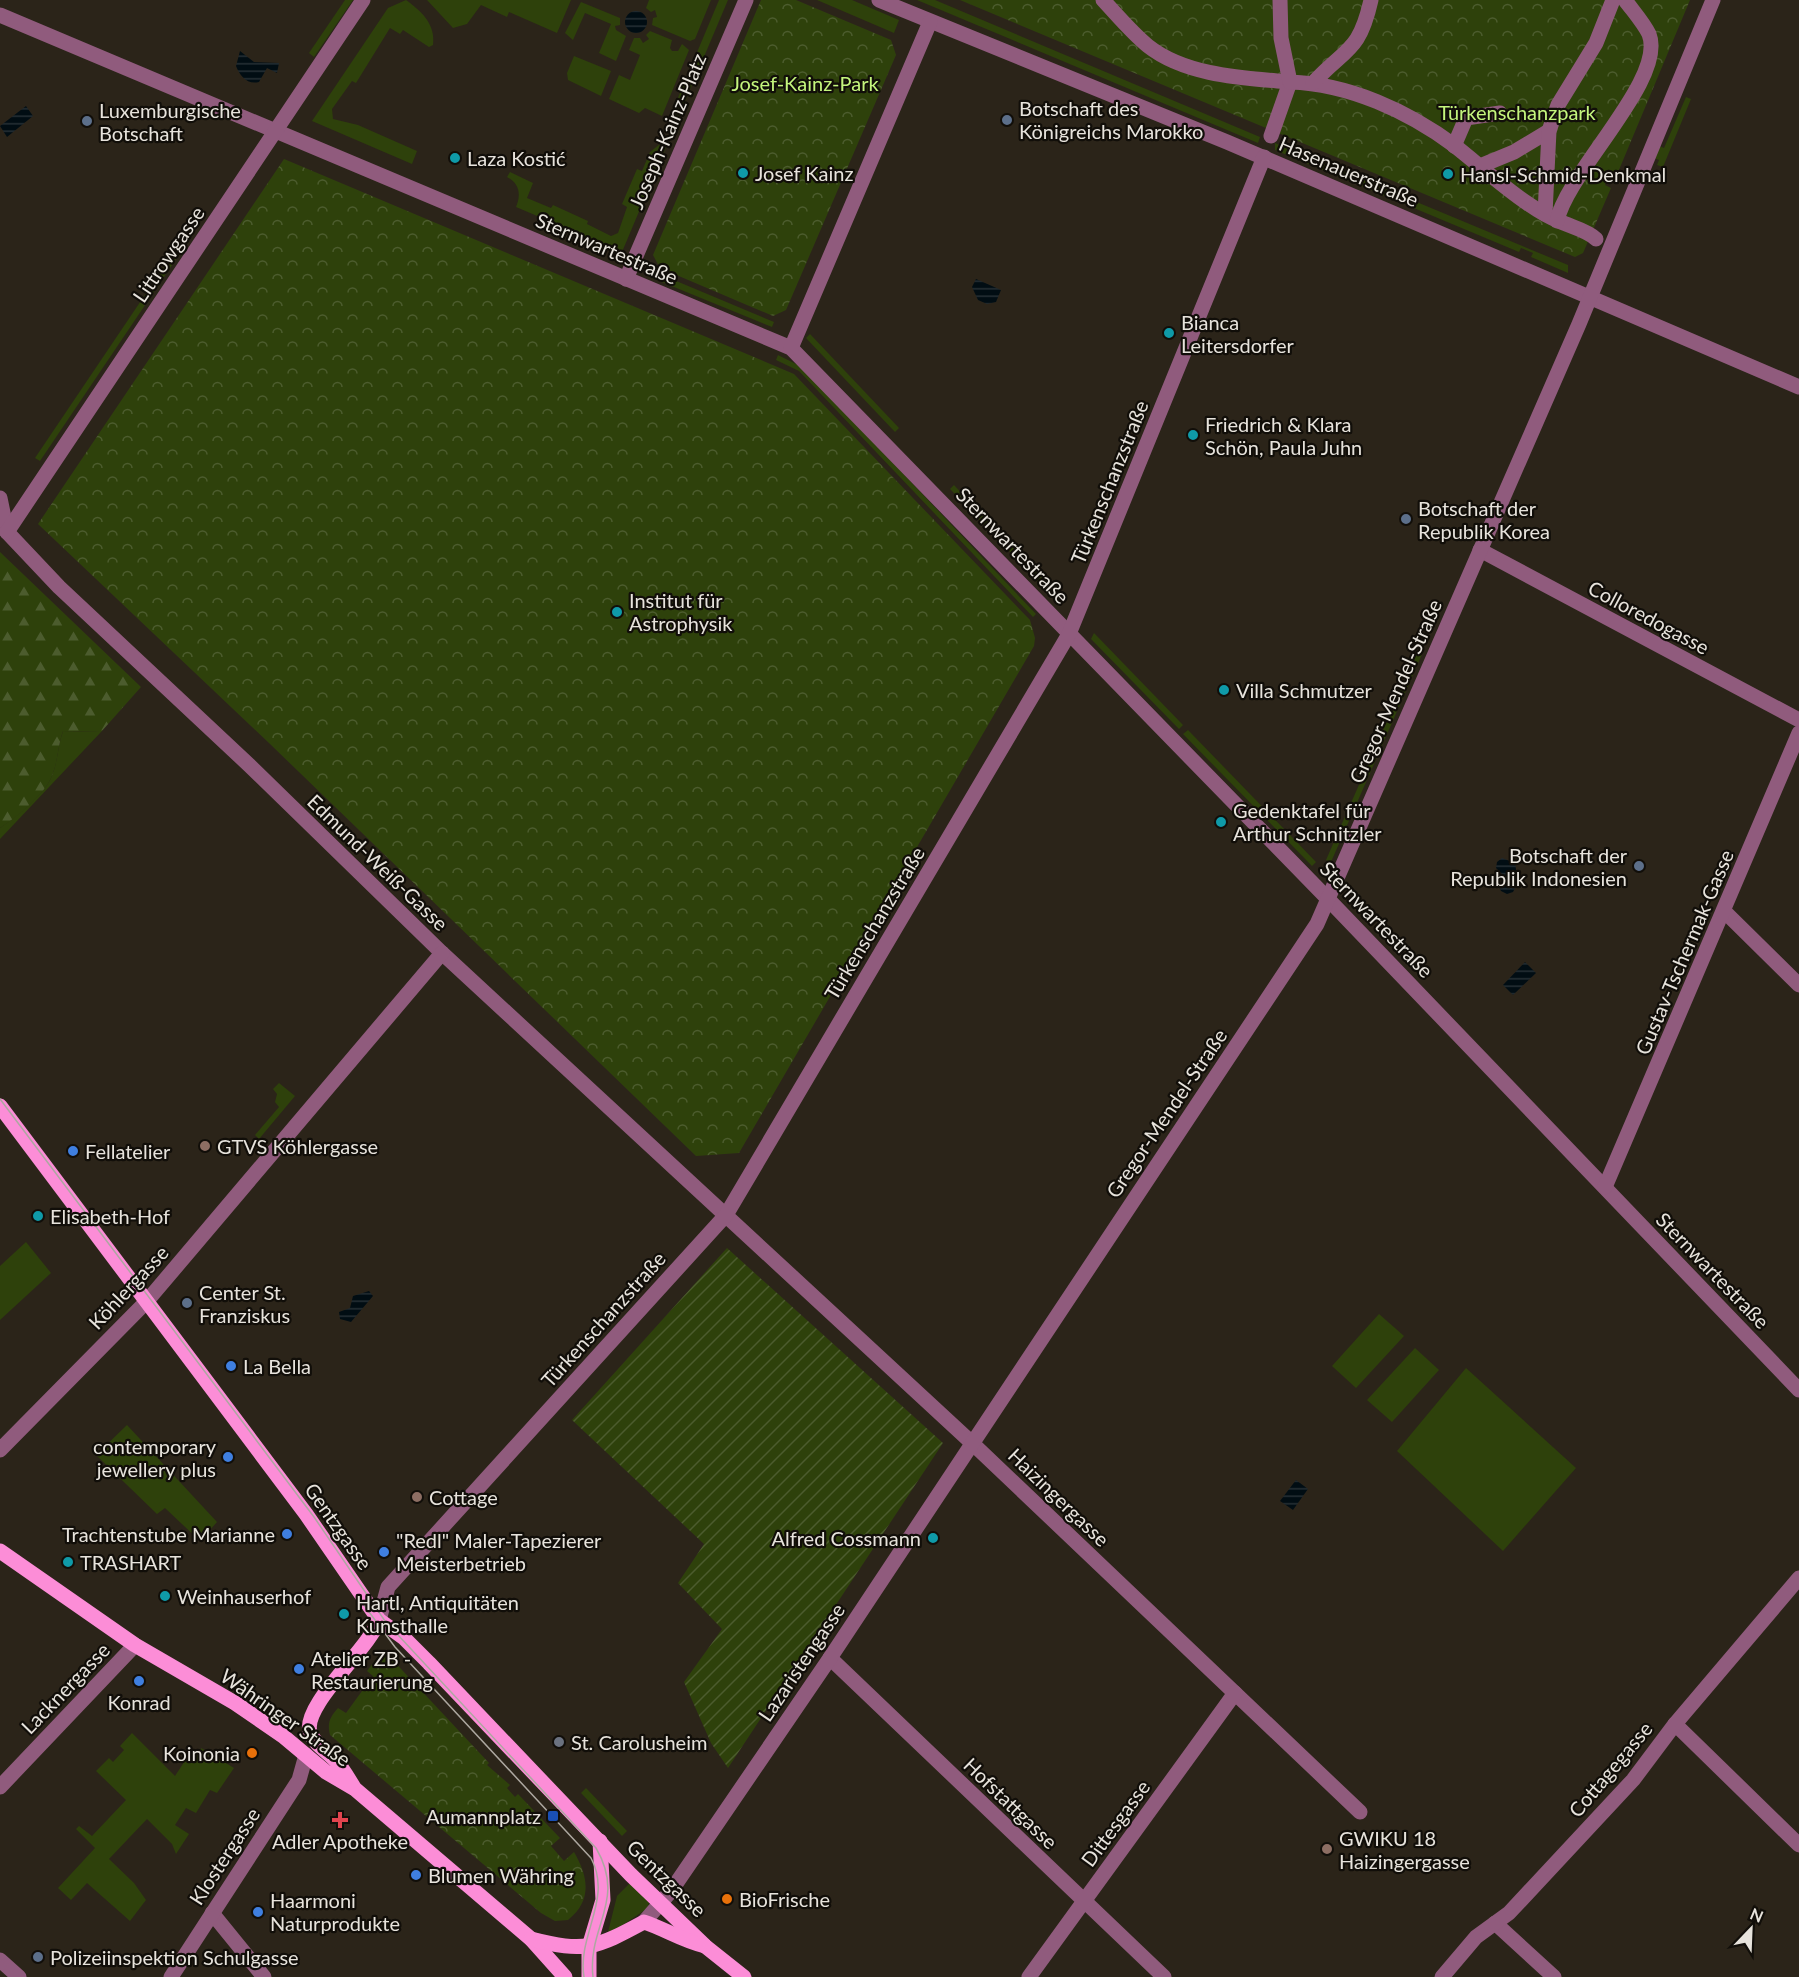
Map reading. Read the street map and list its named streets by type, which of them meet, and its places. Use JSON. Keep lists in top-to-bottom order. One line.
{"streets":{"main road":["Gentzgasse","Währinger Straße"],"street":["Joseph-Kainz-Platz","Hasenauerstraße","Sternwartestraße","Littrowgasse","Türkenschanzstraße","Colloredogasse","Gregor-Mendel-Straße","Edmund-Weiß-Gasse","Gustav-Tschermak-Gasse","Köhlergasse","Haizingergasse","Lazaristengasse","Lacknergasse","Cottagegasse","Hofstattgasse","Dittesgasse","Klostergasse"]},"crossings":[["Joseph-Kainz-Platz","Sternwartestraße"],["Hasenauerstraße","Türkenschanzstraße"],["Hasenauerstraße","Gregor-Mendel-Straße"],["Sternwartestraße","Littrowgasse"],["Sternwartestraße","Türkenschanzstraße"],["Sternwartestraße","Gregor-Mendel-Straße"],["Sternwartestraße","Gustav-Tschermak-Gasse"],["Littrowgasse","Edmund-Weiß-Gasse"],["Türkenschanzstraße","Edmund-Weiß-Gasse"],["Türkenschanzstraße","Haizingergasse"],["Türkenschanzstraße","Gentzgasse"],["Colloredogasse","Gregor-Mendel-Straße"],["Gregor-Mendel-Straße","Haizingergasse"],["Gregor-Mendel-Straße","Lazaristengasse"],["Edmund-Weiß-Gasse","Köhlergasse"],["Edmund-Weiß-Gasse","Haizingergasse"],["Köhlergasse","Gentzgasse"],["Haizingergasse","Lazaristengasse"],["Haizingergasse","Dittesgasse"],["Gentzgasse","Lazaristengasse"],["Lazaristengasse","Hofstattgasse"],["Lacknergasse","Währinger Straße"],["Währinger Straße","Klostergasse"],["Hofstattgasse","Dittesgasse"]],"parks":["Josef-Kainz-Park","Türkenschanzpark"],"places":{"other":["Botschaft des Königreichs Marokko","Luxemburgische Botschaft","Laza Kostić","Josef Kainz","Hansl-Schmid-Denkmal","Bianca Leitersdorfer","Friedrich & Klara Schön, Paula Juhn","Botschaft der Republik Korea","Institut für Astrophysik","Villa Schmutzer","Gedenktafel für Arthur Schnitzler","Botschaft der Republik Indonesien","GTVS Köhlergasse","Fellatelier","Elisabeth-Hof","Center St. Franziskus","La Bella","contemporary jewellery plus","Cottage","Trachtenstube Marianne","Alfred Cossmann","\"Redl\" Maler-Tapezierer Meisterbetrieb","TRASHART","Weinhauserhof","Hartl, Antiquitäten Kunsthalle","Atelier ZB - Restaurierung","Konrad","St. Carolusheim","Koinonia","GWIKU 18 Haizingergasse","Blumen Währing","BioFrische","Haarmoni Naturprodukte","Polizeiinspektion Schulgasse"],"transit":["Aumannplatz"],"health":["Adler Apotheke"]},"north":"top right"}
